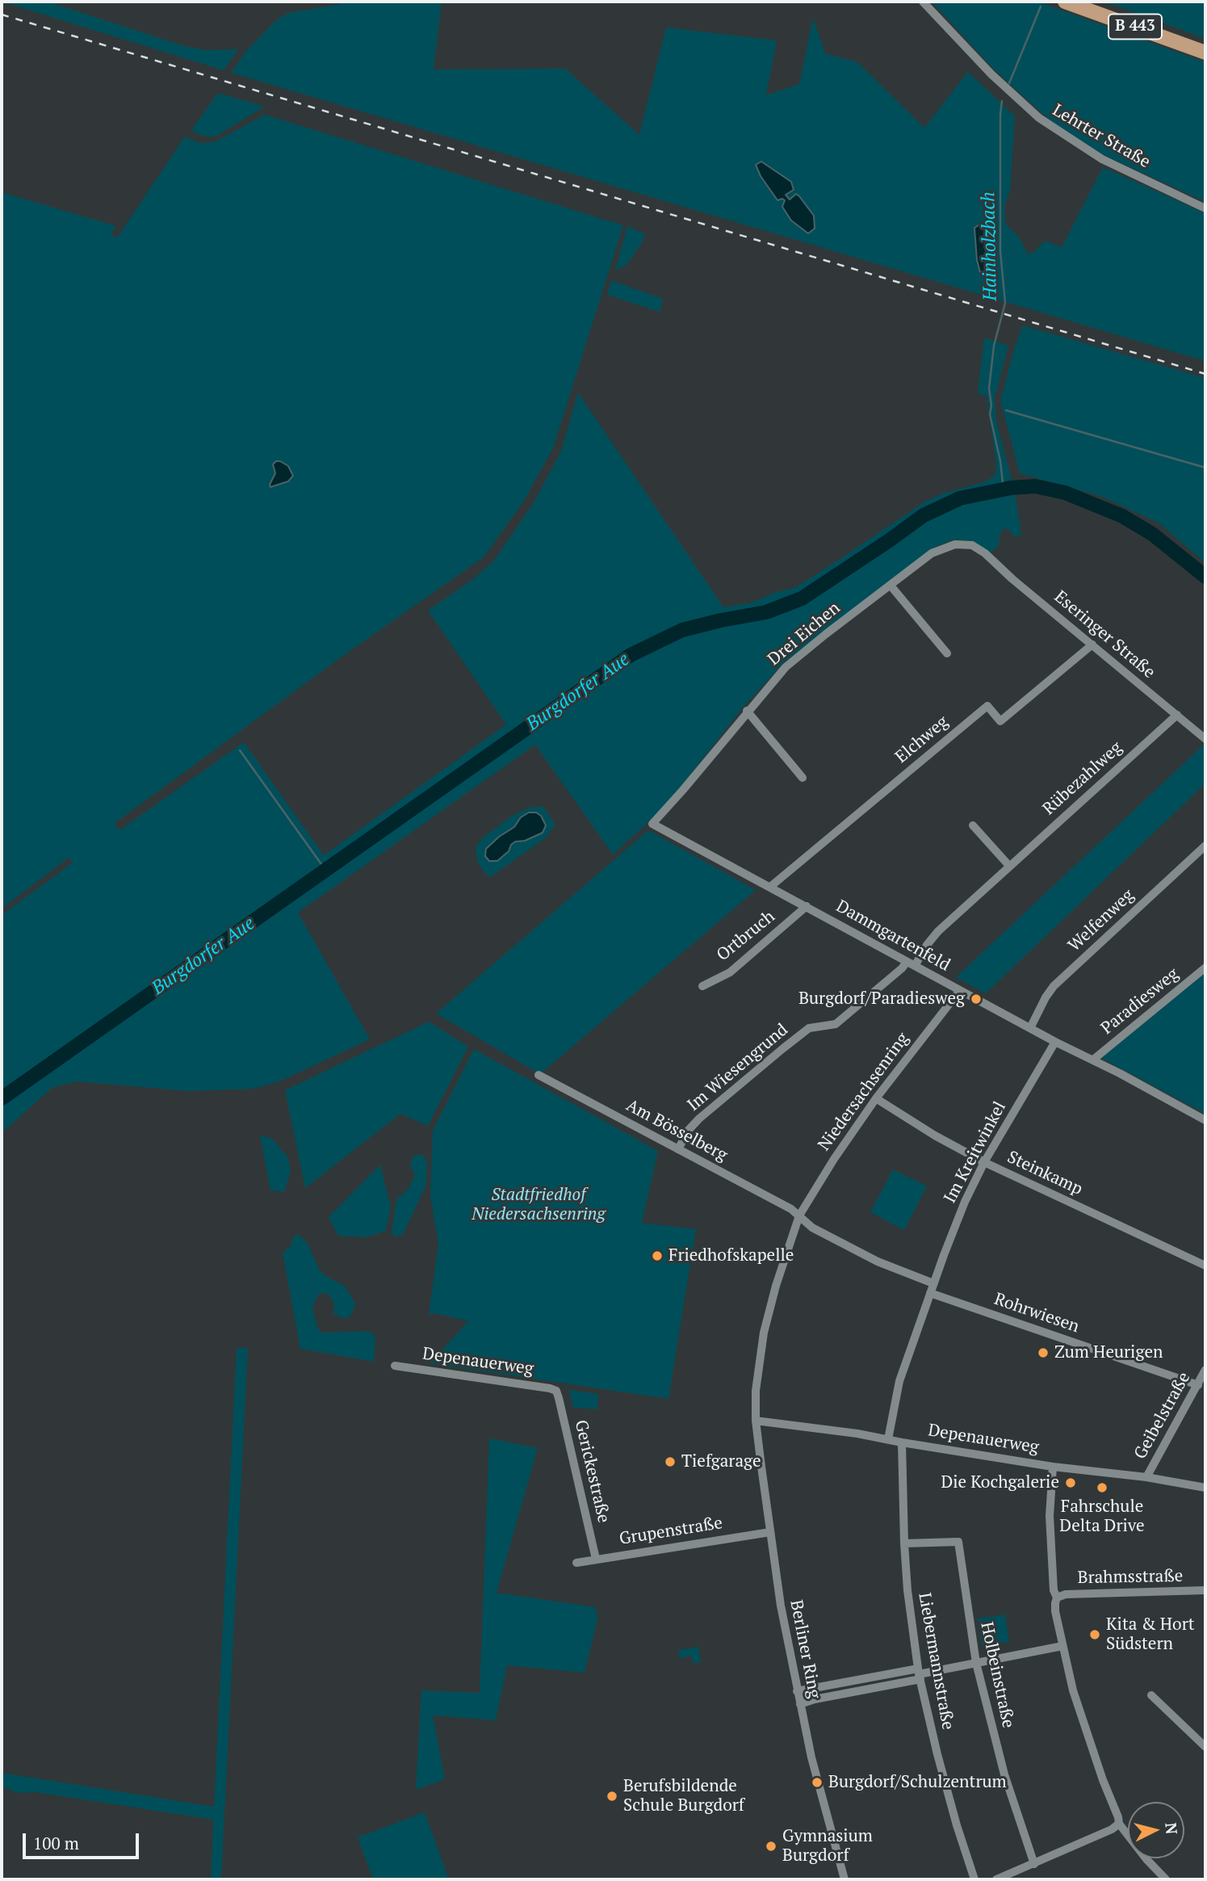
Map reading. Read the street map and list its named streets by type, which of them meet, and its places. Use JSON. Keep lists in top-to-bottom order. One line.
{"streets":{"main road":["B 443"],"street":["Lehrter Straße","Drei Eichen","Eseringer Straße","Elchweg","Rübezahlweg","Welfenweg","Ortbruch","Dammgartenfeld","Paradiesweg","Im Wiesengrund","Niedersachsenring","Am Bösselberg","Im Kreitwinkel","Steinkamp","Rohrwiesen","Depenauerweg","Geibelstraße","Gerickestraße","Grupenstraße","Brahmsstraße","Berliner Ring","Liebermannstraße","Holbeinstraße"]},"crossings":[["Drei Eichen","Eseringer Straße"],["Drei Eichen","Dammgartenfeld"],["Eseringer Straße","Elchweg"],["Eseringer Straße","Rübezahlweg"],["Elchweg","Dammgartenfeld"],["Rübezahlweg","Dammgartenfeld"],["Rübezahlweg","Im Wiesengrund"],["Welfenweg","Dammgartenfeld"],["Ortbruch","Dammgartenfeld"],["Dammgartenfeld","Paradiesweg"],["Dammgartenfeld","Im Wiesengrund"],["Dammgartenfeld","Niedersachsenring"],["Dammgartenfeld","Im Kreitwinkel"],["Im Wiesengrund","Am Bösselberg"],["Niedersachsenring","Am Bösselberg"],["Niedersachsenring","Steinkamp"],["Niedersachsenring","Depenauerweg"],["Niedersachsenring","Berliner Ring"],["Im Kreitwinkel","Steinkamp"],["Im Kreitwinkel","Rohrwiesen"],["Im Kreitwinkel","Depenauerweg"],["Rohrwiesen","Geibelstraße"],["Depenauerweg","Geibelstraße"],["Depenauerweg","Gerickestraße"],["Depenauerweg","Berliner Ring"],["Depenauerweg","Liebermannstraße"],["Gerickestraße","Grupenstraße"],["Grupenstraße","Berliner Ring"],["Liebermannstraße","Holbeinstraße"]],"water":["Hainholzbach","Burgdorfer Aue"],"parks":["Stadtfriedhof Niedersachsenring"],"places":["Burgdorf/Paradiesweg","Friedhofskapelle","Zum Heurigen","Tiefgarage","Die Kochgalerie","Fahrschule Delta Drive","Kita & Hort Südstern","Burgdorf/Schulzentrum","Berufsbildende Schule Burgdorf","Gymnasium Burgdorf"],"scale_bar":"100 m","north":"right"}
